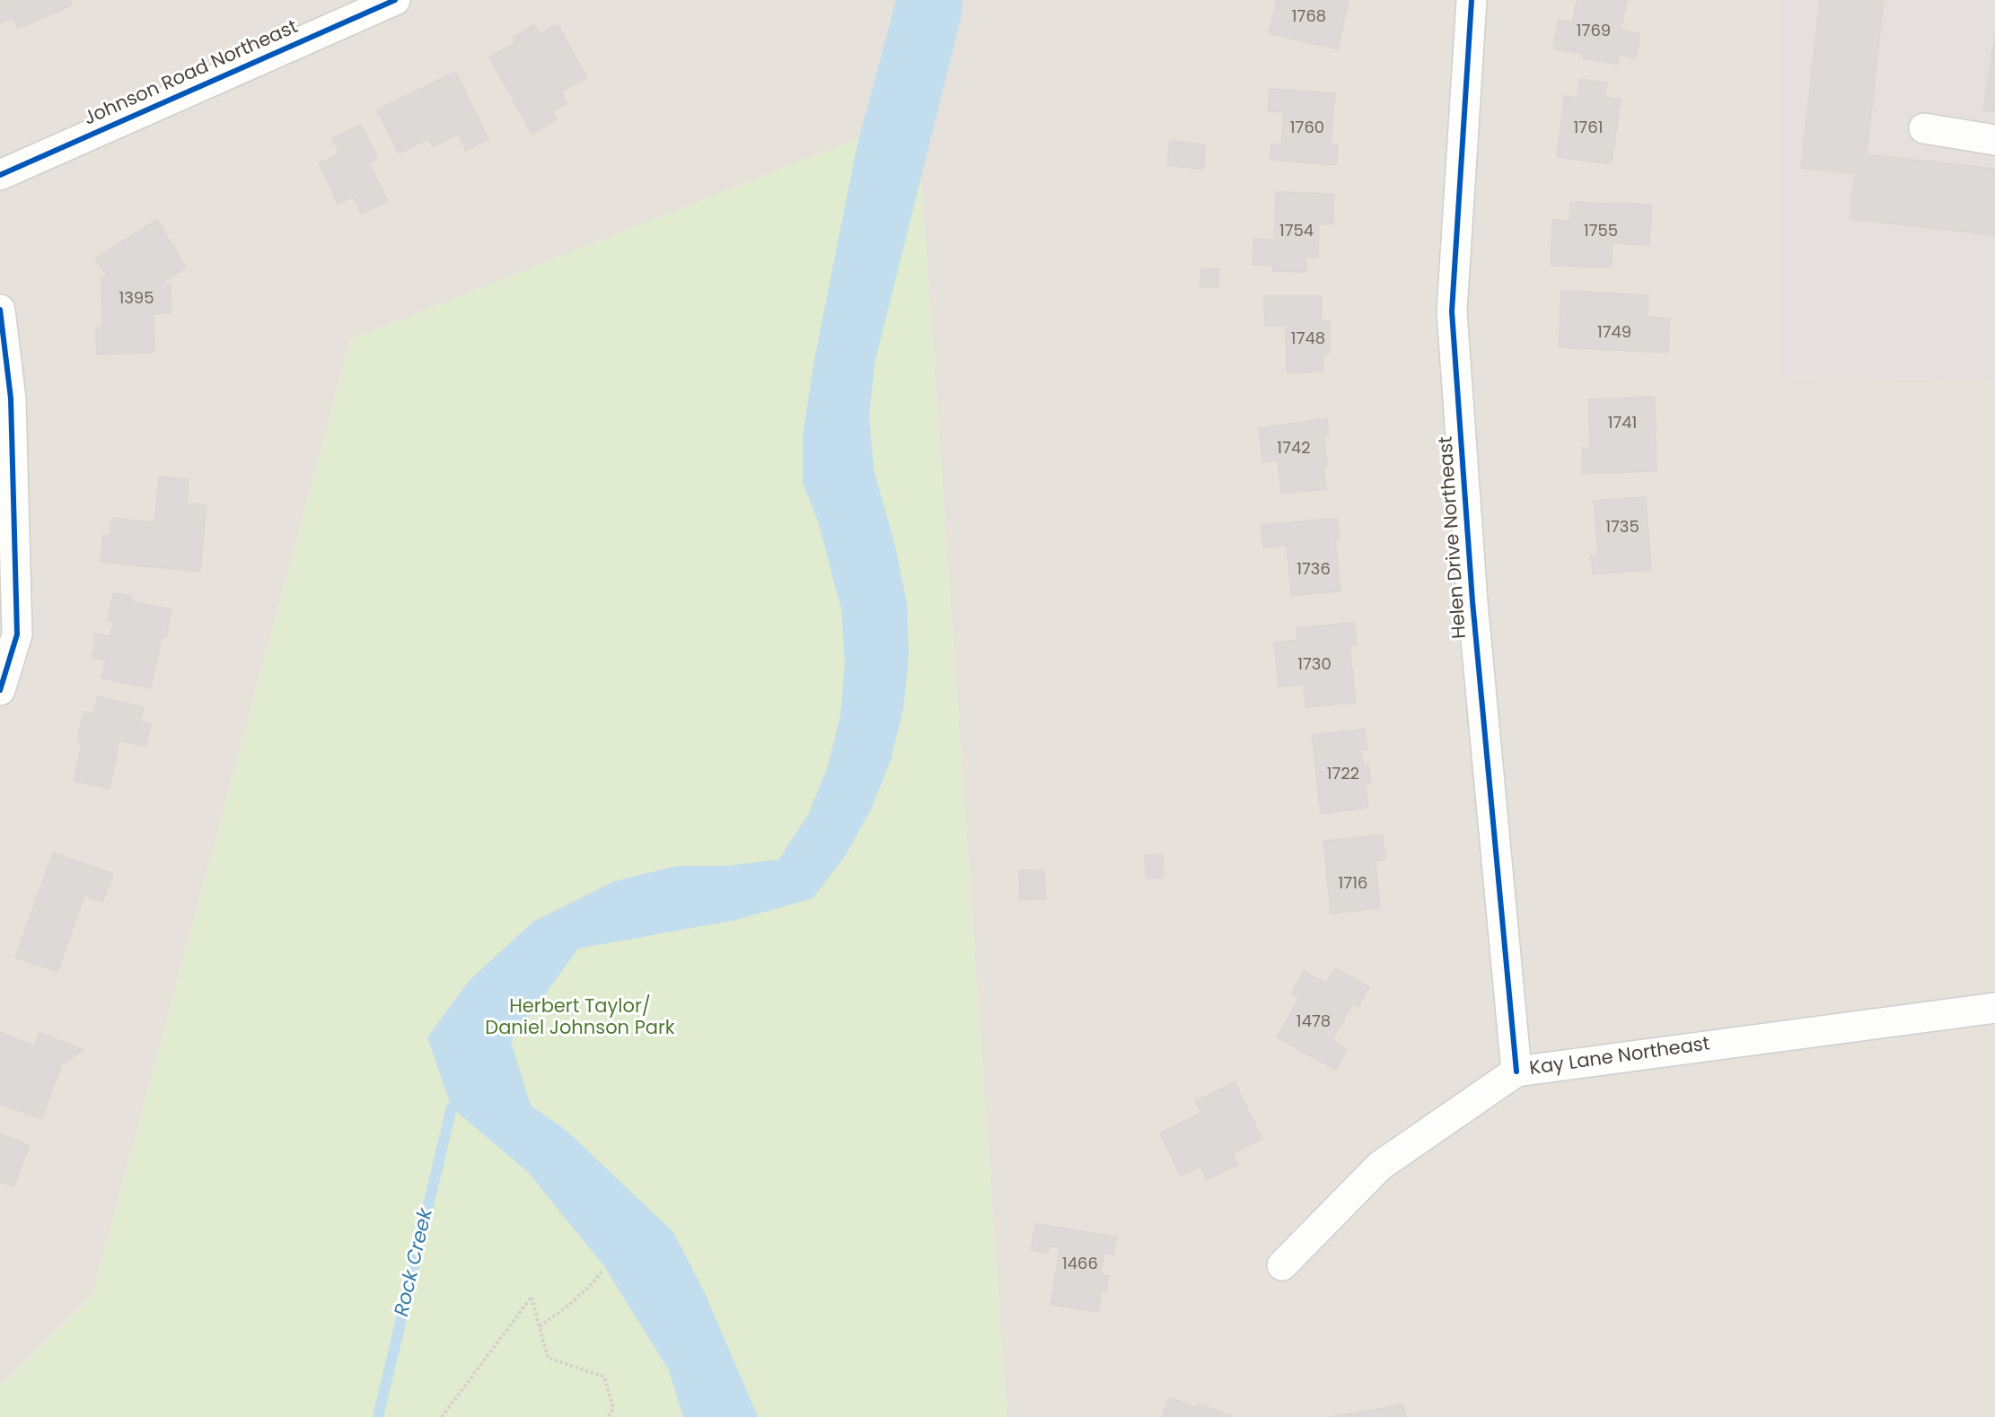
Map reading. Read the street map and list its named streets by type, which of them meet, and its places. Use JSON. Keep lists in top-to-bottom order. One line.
{"streets":{"street":["Johnson Road Northeast","Helen Drive Northeast","Kay Lane Northeast"]},"crossings":[["Helen Drive Northeast","Kay Lane Northeast"]],"water":["Rock Creek"],"parks":["Herbert Taylor/ Daniel Johnson Park"],"house_numbers":["1768","1769","1760","1761","1754","1755","1395","1749","1748","1741","1742","1735","1736","1730","1722","1716","1478","1466"]}
